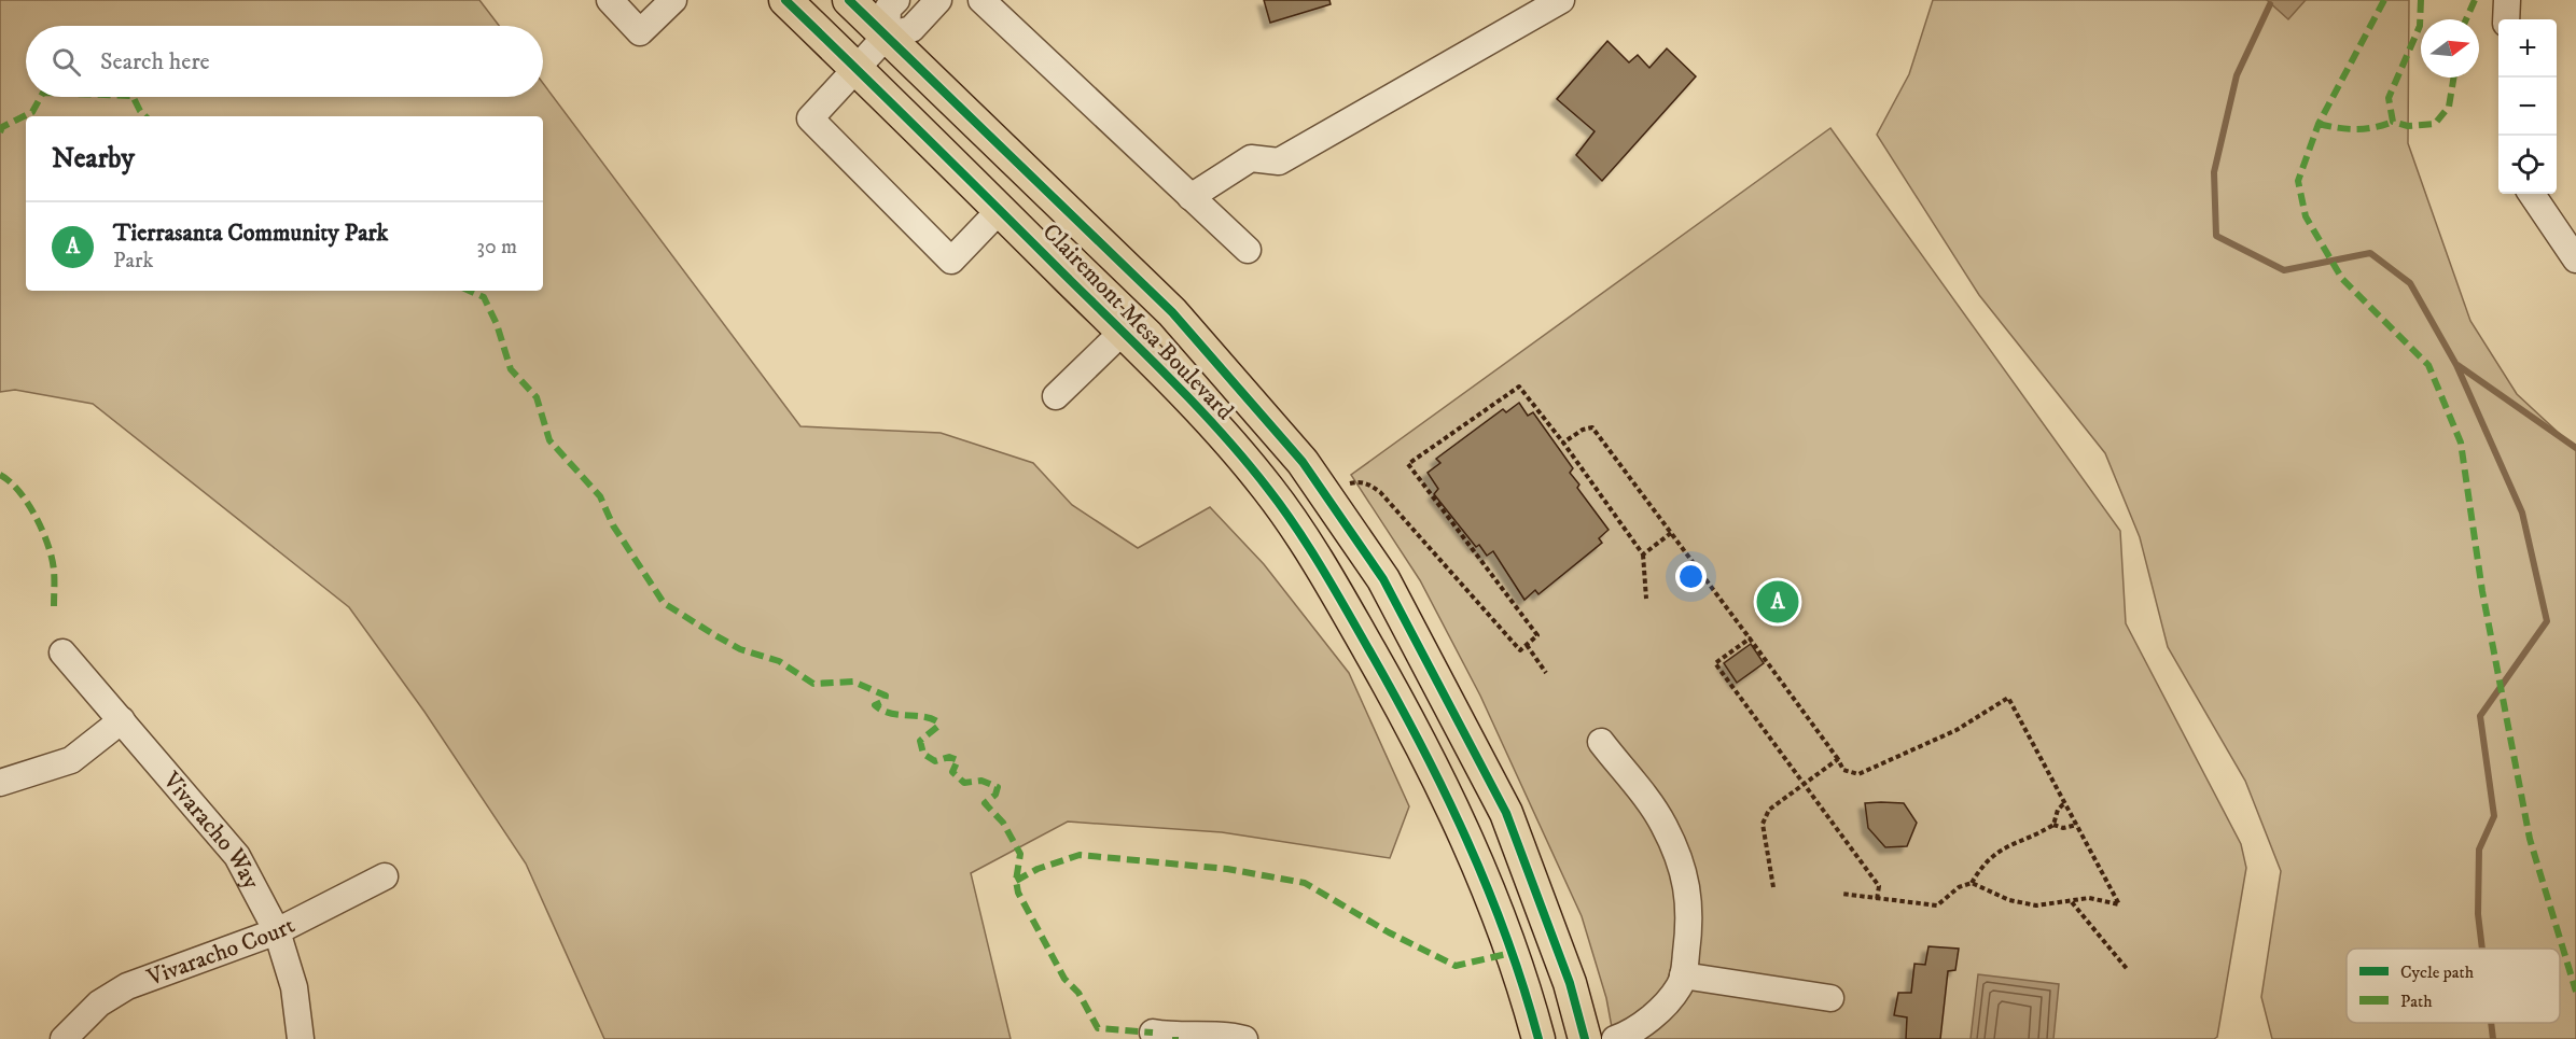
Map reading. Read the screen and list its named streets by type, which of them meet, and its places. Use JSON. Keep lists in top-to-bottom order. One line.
{"streets":{"main road":["Clairemont Mesa Boulevard"],"street":["Vivaracho Way","Vivaracho Court"]},"crossings":[["Vivaracho Way","Vivaracho Court"]],"legend":["Cycle path","Path"],"north":"right","page":{"map_buttons":["+","−"],"search":"Search here","heading":"Nearby","list":[{"mark":"A","name":"Tierrasanta Community Park","note":"Park","value":"30 m"}],"pins":"A"}}
